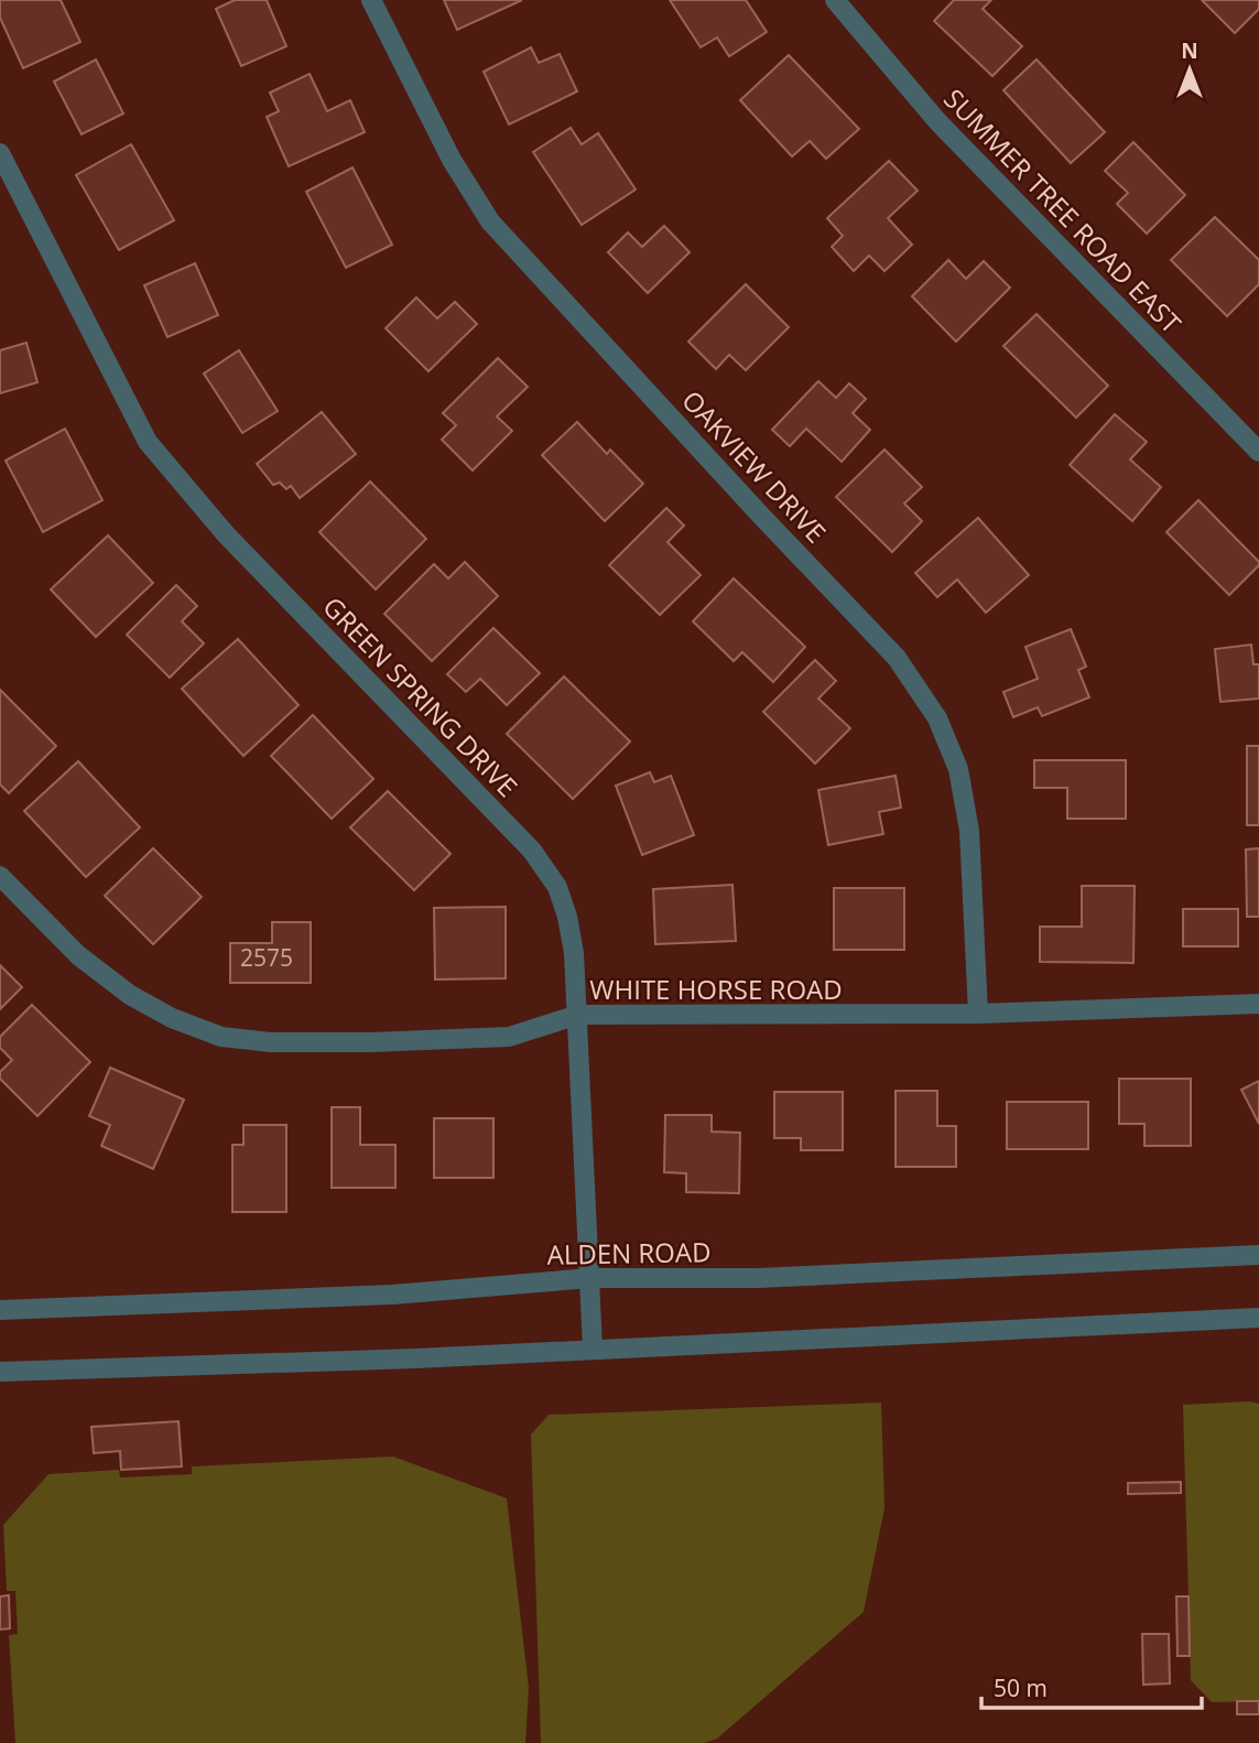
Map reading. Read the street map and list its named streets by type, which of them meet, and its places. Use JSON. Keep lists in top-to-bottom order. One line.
{"streets":{"street":["SUMMER TREE ROAD EAST","OAKVIEW DRIVE","GREEN SPRING DRIVE","WHITE HORSE ROAD","ALDEN ROAD"]},"crossings":[["OAKVIEW DRIVE","WHITE HORSE ROAD"],["GREEN SPRING DRIVE","WHITE HORSE ROAD"],["GREEN SPRING DRIVE","ALDEN ROAD"]],"house_numbers":["2575"],"scale_bar":"50 m","north":"top"}
